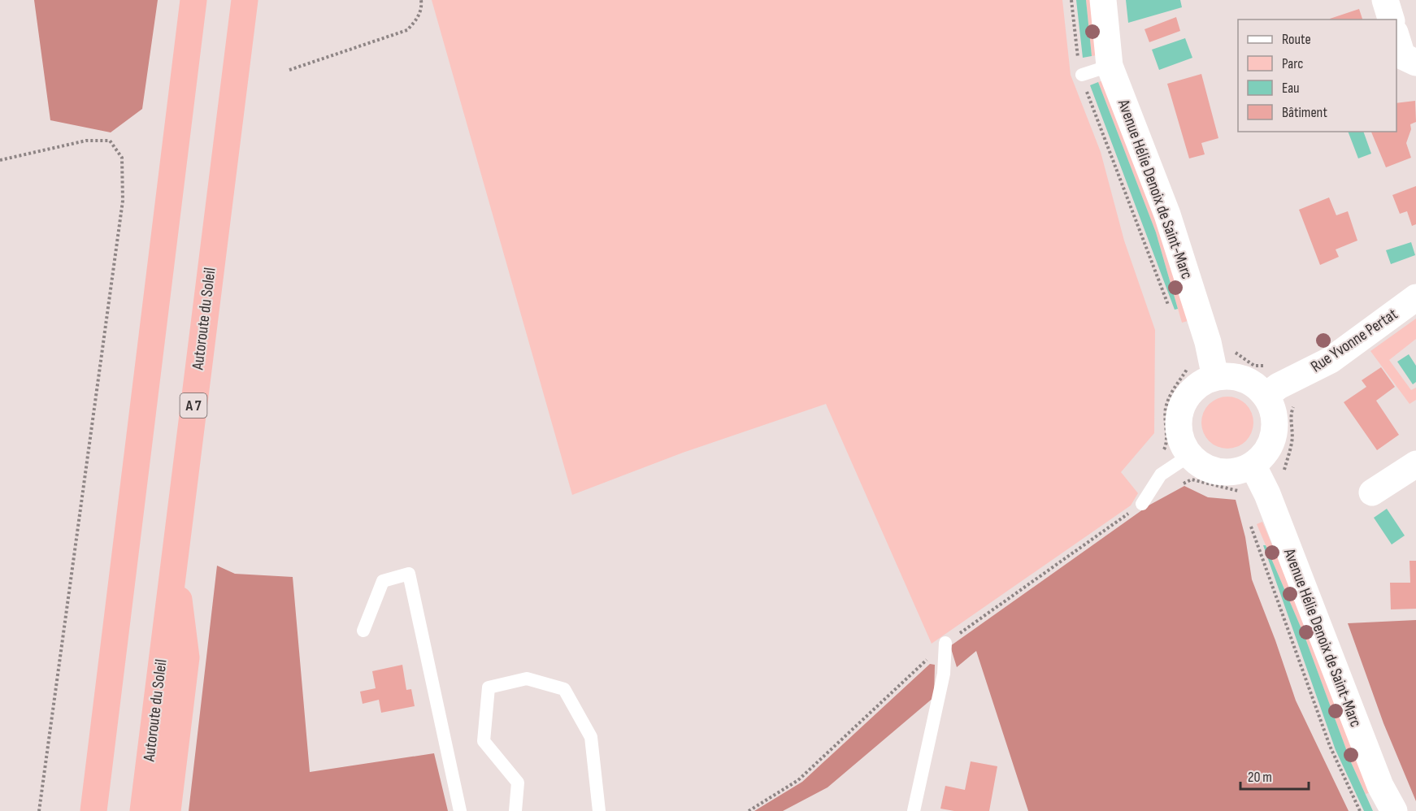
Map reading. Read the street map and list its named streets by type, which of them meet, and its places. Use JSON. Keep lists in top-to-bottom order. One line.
{"streets":{"highway":["Autoroute du Soleil","A 7"],"street":["Avenue Hélie Denoix de Saint-Marc","Rue Yvonne Pertat"]},"crossings":[["Avenue Hélie Denoix de Saint-Marc","Rue Yvonne Pertat"]],"legend":["Route","Parc","Eau","Bâtiment"],"scale_bar":"20 m"}
